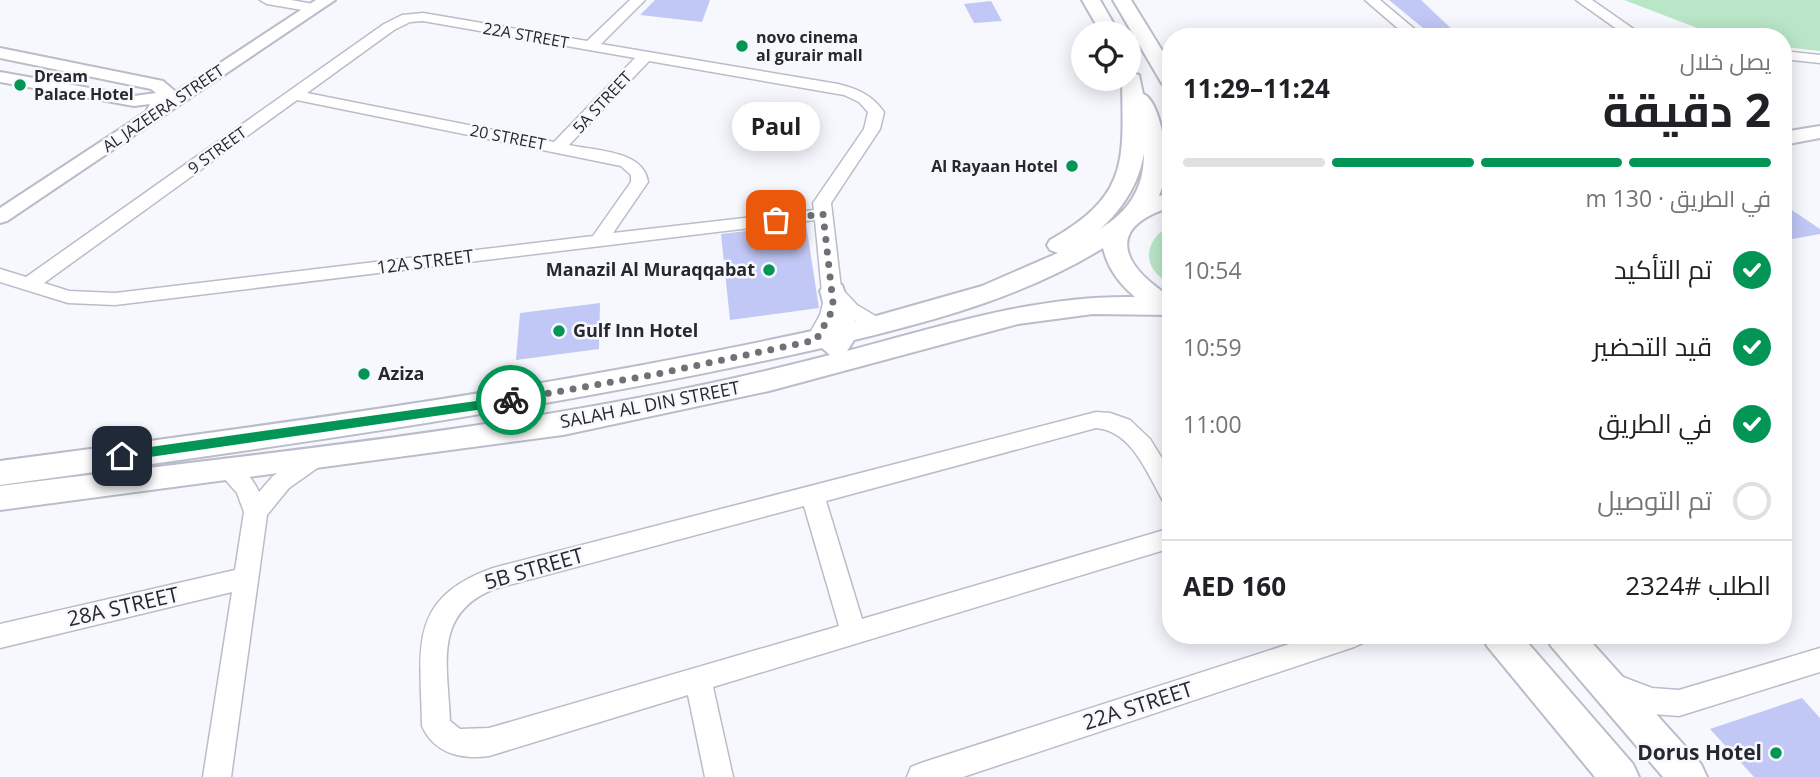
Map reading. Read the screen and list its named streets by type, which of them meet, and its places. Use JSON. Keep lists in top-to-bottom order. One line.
{"streets":{"main road":["SALAH AL DIN STREET"],"street":["22A STREET","5A STREET","AL JAZEERA STREET","20 STREET","9 STREET","12A STREET","5B STREET","28A STREET"]},"crossings":[["22A STREET","5A STREET"],["22A STREET","9 STREET"],["22A STREET","12A STREET"],["5A STREET","20 STREET"],["20 STREET","9 STREET"],["20 STREET","12A STREET"],["9 STREET","12A STREET"]],"places":["novo cinema al gurair mall","Dream Palace Hotel","Al Rayaan Hotel","Paul","Manazil Al Muraqqabat","Gulf Inn Hotel","Aziza","Dorus Hotel"],"page":{"heading":["2 دقيقة","يصل خلال","11:24–11:29"],"panel":["الطلب #2324","AED 160"],"bubble":"Paul","bar":"في الطريق · 130 m","list":[["تم التأكيد","10:54"],["قيد التحضير","10:59"],["في الطريق","11:00"],"تم التوصيل"]}}
